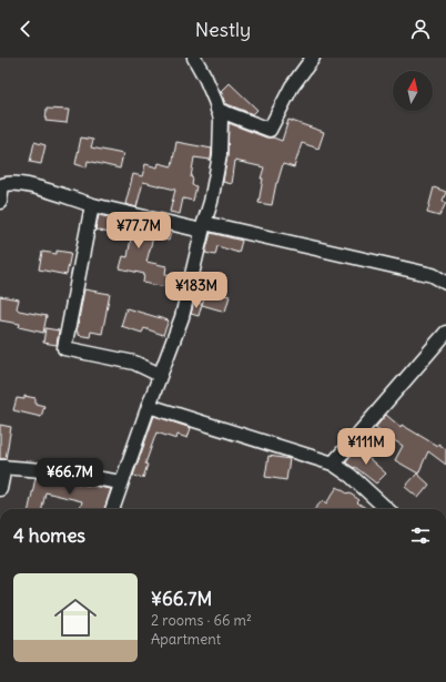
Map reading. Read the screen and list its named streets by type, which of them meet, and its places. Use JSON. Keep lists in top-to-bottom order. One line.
{"north":"top","page":{"header":"Nestly","price":["¥77.7M","¥183M","¥111M","¥66.7M"],"heading":"4 homes","list":[{"name":"¥66.7M","note":"2 rooms · 66 m² · Apartment"}]}}
